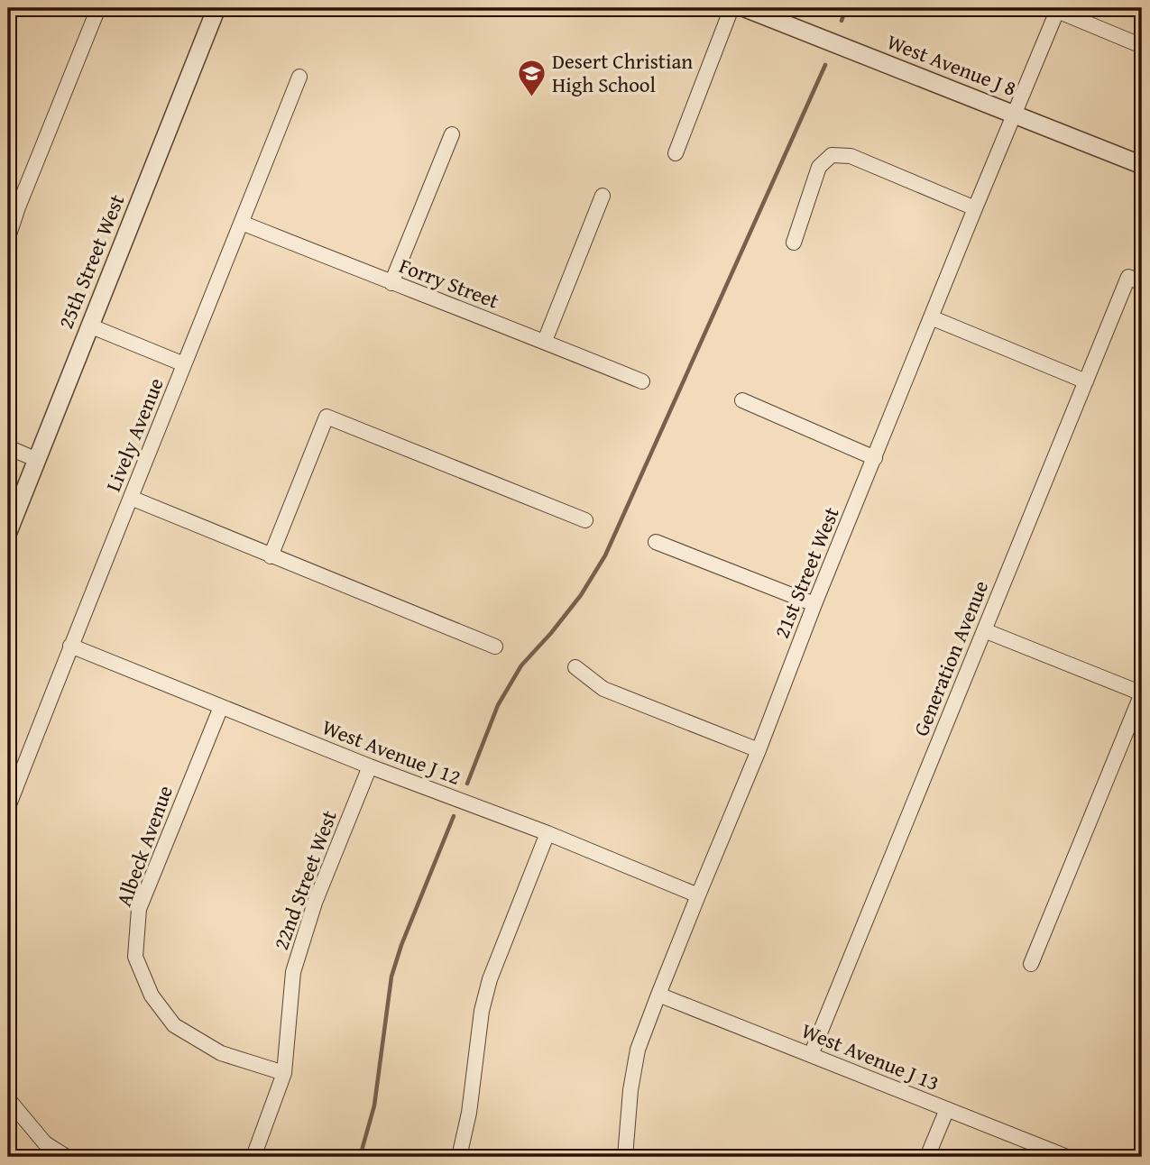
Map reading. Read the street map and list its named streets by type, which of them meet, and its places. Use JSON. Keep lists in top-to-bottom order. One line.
{"streets":{"street":["West Avenue J 8","25th Street West","Forry Street","Lively Avenue","21st Street West","Generation Avenue","West Avenue J 12","Albeck Avenue","22nd Street West","West Avenue J 13"]},"crossings":[["West Avenue J 8","21st Street West"],["Forry Street","Lively Avenue"],["Lively Avenue","West Avenue J 12"],["21st Street West","West Avenue J 12"],["21st Street West","West Avenue J 13"],["Generation Avenue","West Avenue J 13"],["West Avenue J 12","Albeck Avenue"],["West Avenue J 12","22nd Street West"],["Albeck Avenue","22nd Street West"]],"places":{"school or university":["Desert Christian High School"]}}
